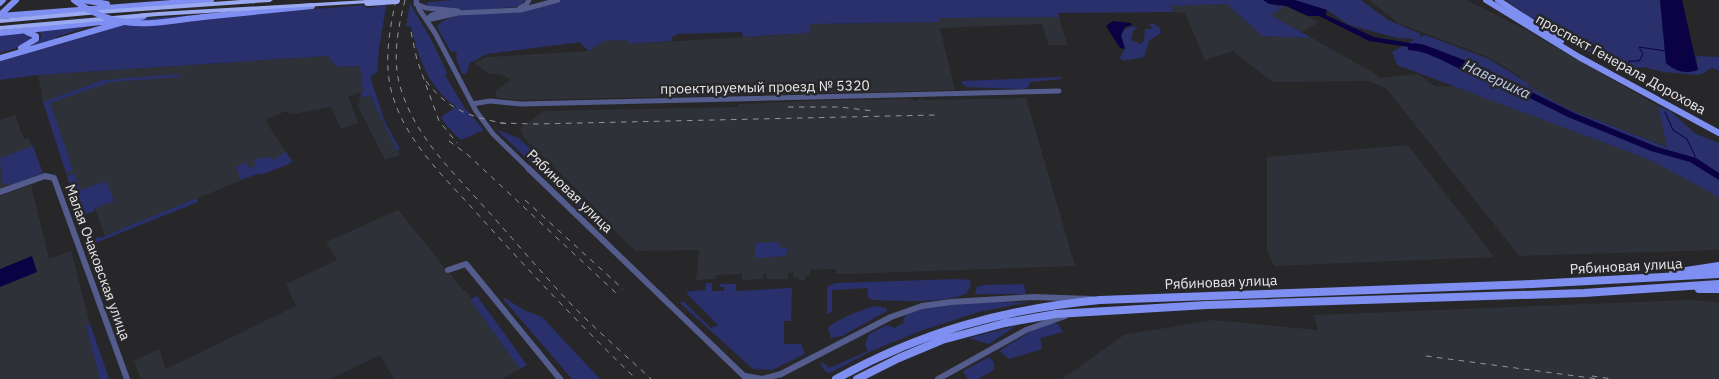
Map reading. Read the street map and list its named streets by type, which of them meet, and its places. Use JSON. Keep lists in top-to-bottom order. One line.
{"streets":{"main road":["проспект Генерала Дорохова","Рябиновая улица"],"street":["проектируемый проезд № 5320","Малая Очаковская улица"]},"crossings":[["проектируемый проезд № 5320","Рябиновая улица"]],"water":["Навершка"]}
